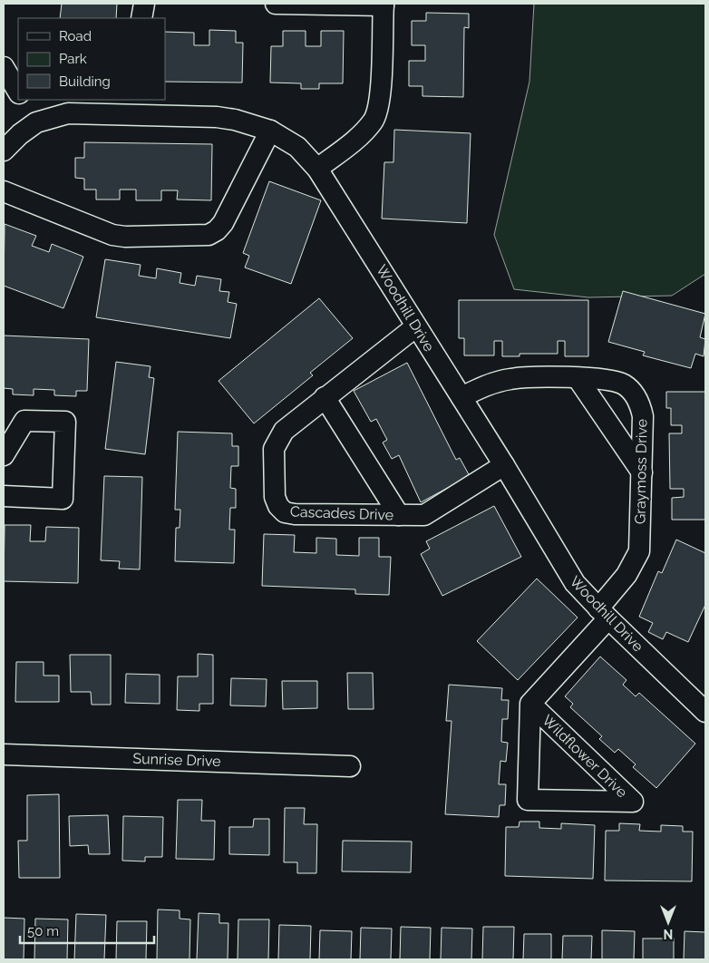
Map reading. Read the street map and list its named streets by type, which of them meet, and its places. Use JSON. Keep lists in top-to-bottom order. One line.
{"streets":{"street":["Woodhill Drive","Graymoss Drive","Cascades Drive","Wildflower Drive","Sunrise Drive"]},"crossings":[["Woodhill Drive","Graymoss Drive"],["Woodhill Drive","Cascades Drive"],["Woodhill Drive","Wildflower Drive"],["Graymoss Drive","Wildflower Drive"]],"legend":["Road","Park","Building"],"scale_bar":"50 m","north":"bottom"}
